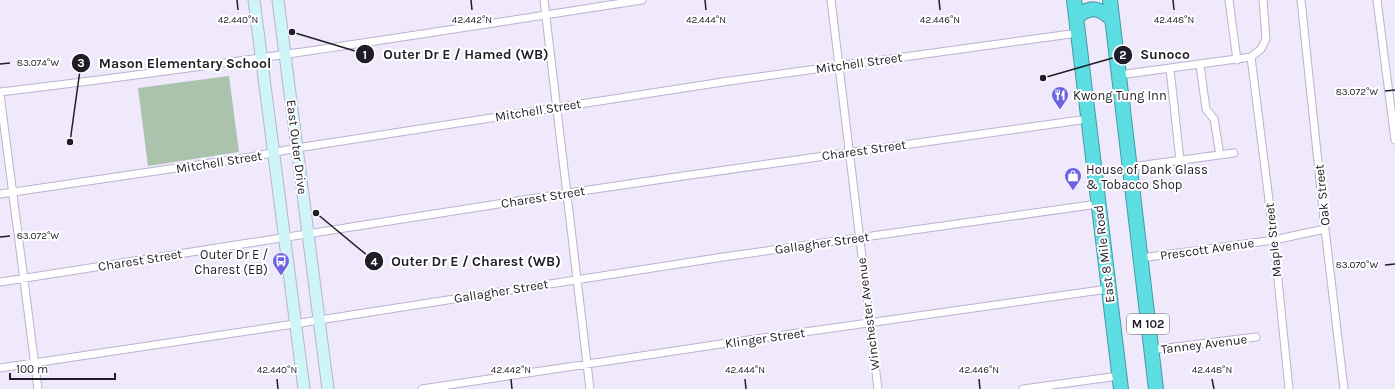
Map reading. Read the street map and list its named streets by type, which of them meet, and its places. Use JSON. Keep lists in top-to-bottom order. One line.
{"streets":{"highway":["East 8 Mile Road","M 102"],"main road":["East Outer Drive"],"street":["Mitchell Street","Charest Street","Oak Street","Maple Street","Gallagher Street","Prescott Avenue","Winchester Avenue","Klinger Street","Tanney Avenue"]},"crossings":[["Mitchell Street","East Outer Drive"],["Mitchell Street","East 8 Mile Road"],["Mitchell Street","Winchester Avenue"],["East Outer Drive","Charest Street"],["East Outer Drive","Gallagher Street"],["Charest Street","East 8 Mile Road"],["Charest Street","Winchester Avenue"],["Oak Street","Prescott Avenue"],["Maple Street","Prescott Avenue"],["Gallagher Street","East 8 Mile Road"],["Gallagher Street","Winchester Avenue"],["Prescott Avenue","M 102"],["East 8 Mile Road","Klinger Street"],["Winchester Avenue","Klinger Street"],["M 102","Tanney Avenue"]],"places":{"other":["Outer Dr E / Hamed (WB)","Sunoco","Mason Elementary School","Outer Dr E / Charest (WB)"],"restaurant":["Kwong Tung Inn"],"shop":["House of Dank Glass & Tobacco Shop"],"bus stop":["Outer Dr E / Charest (EB)"]},"scale_bar":"100 m","coordinates":["42.440°N","42.442°N","42.444°N","42.446°N","42.448°N","83.074°W","83.072°W","83.070°W"]}
